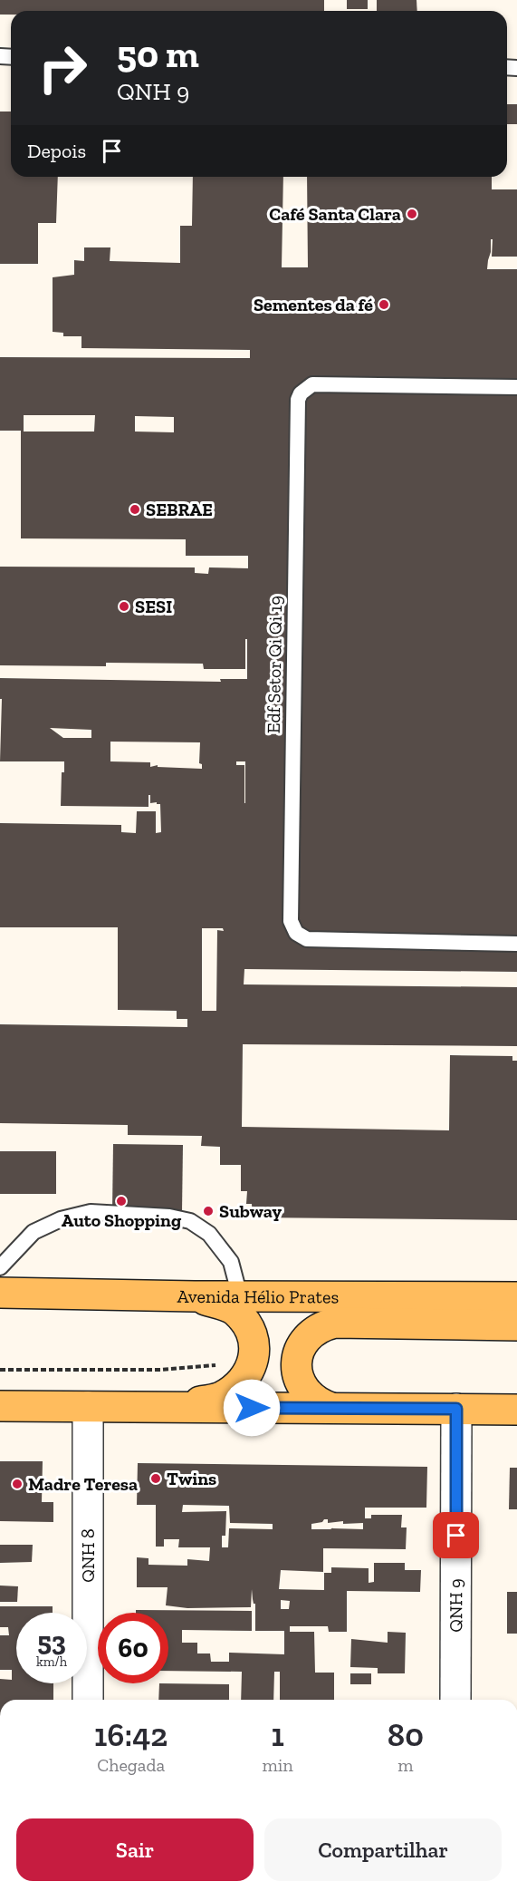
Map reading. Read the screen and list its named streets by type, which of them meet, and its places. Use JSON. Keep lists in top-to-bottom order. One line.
{"streets":{"main road":["Avenida Hélio Prates"],"street":["QNH 8","QNH 9"],"lane":["Edf Setor Qi Qi 19"]},"places":["Café Santa Clara","Sementes da fé","SEBRAE","SESI","Auto Shopping","Subway","Twins","Madre Teresa"],"page":{"turn":["50 m","QNH 9"],"then":"Depois","speed":"53 km/h","limit":"60","eta":["16:42","Chegada","1","min","80","m"],"buttons":["Sair","Compartilhar"]}}
